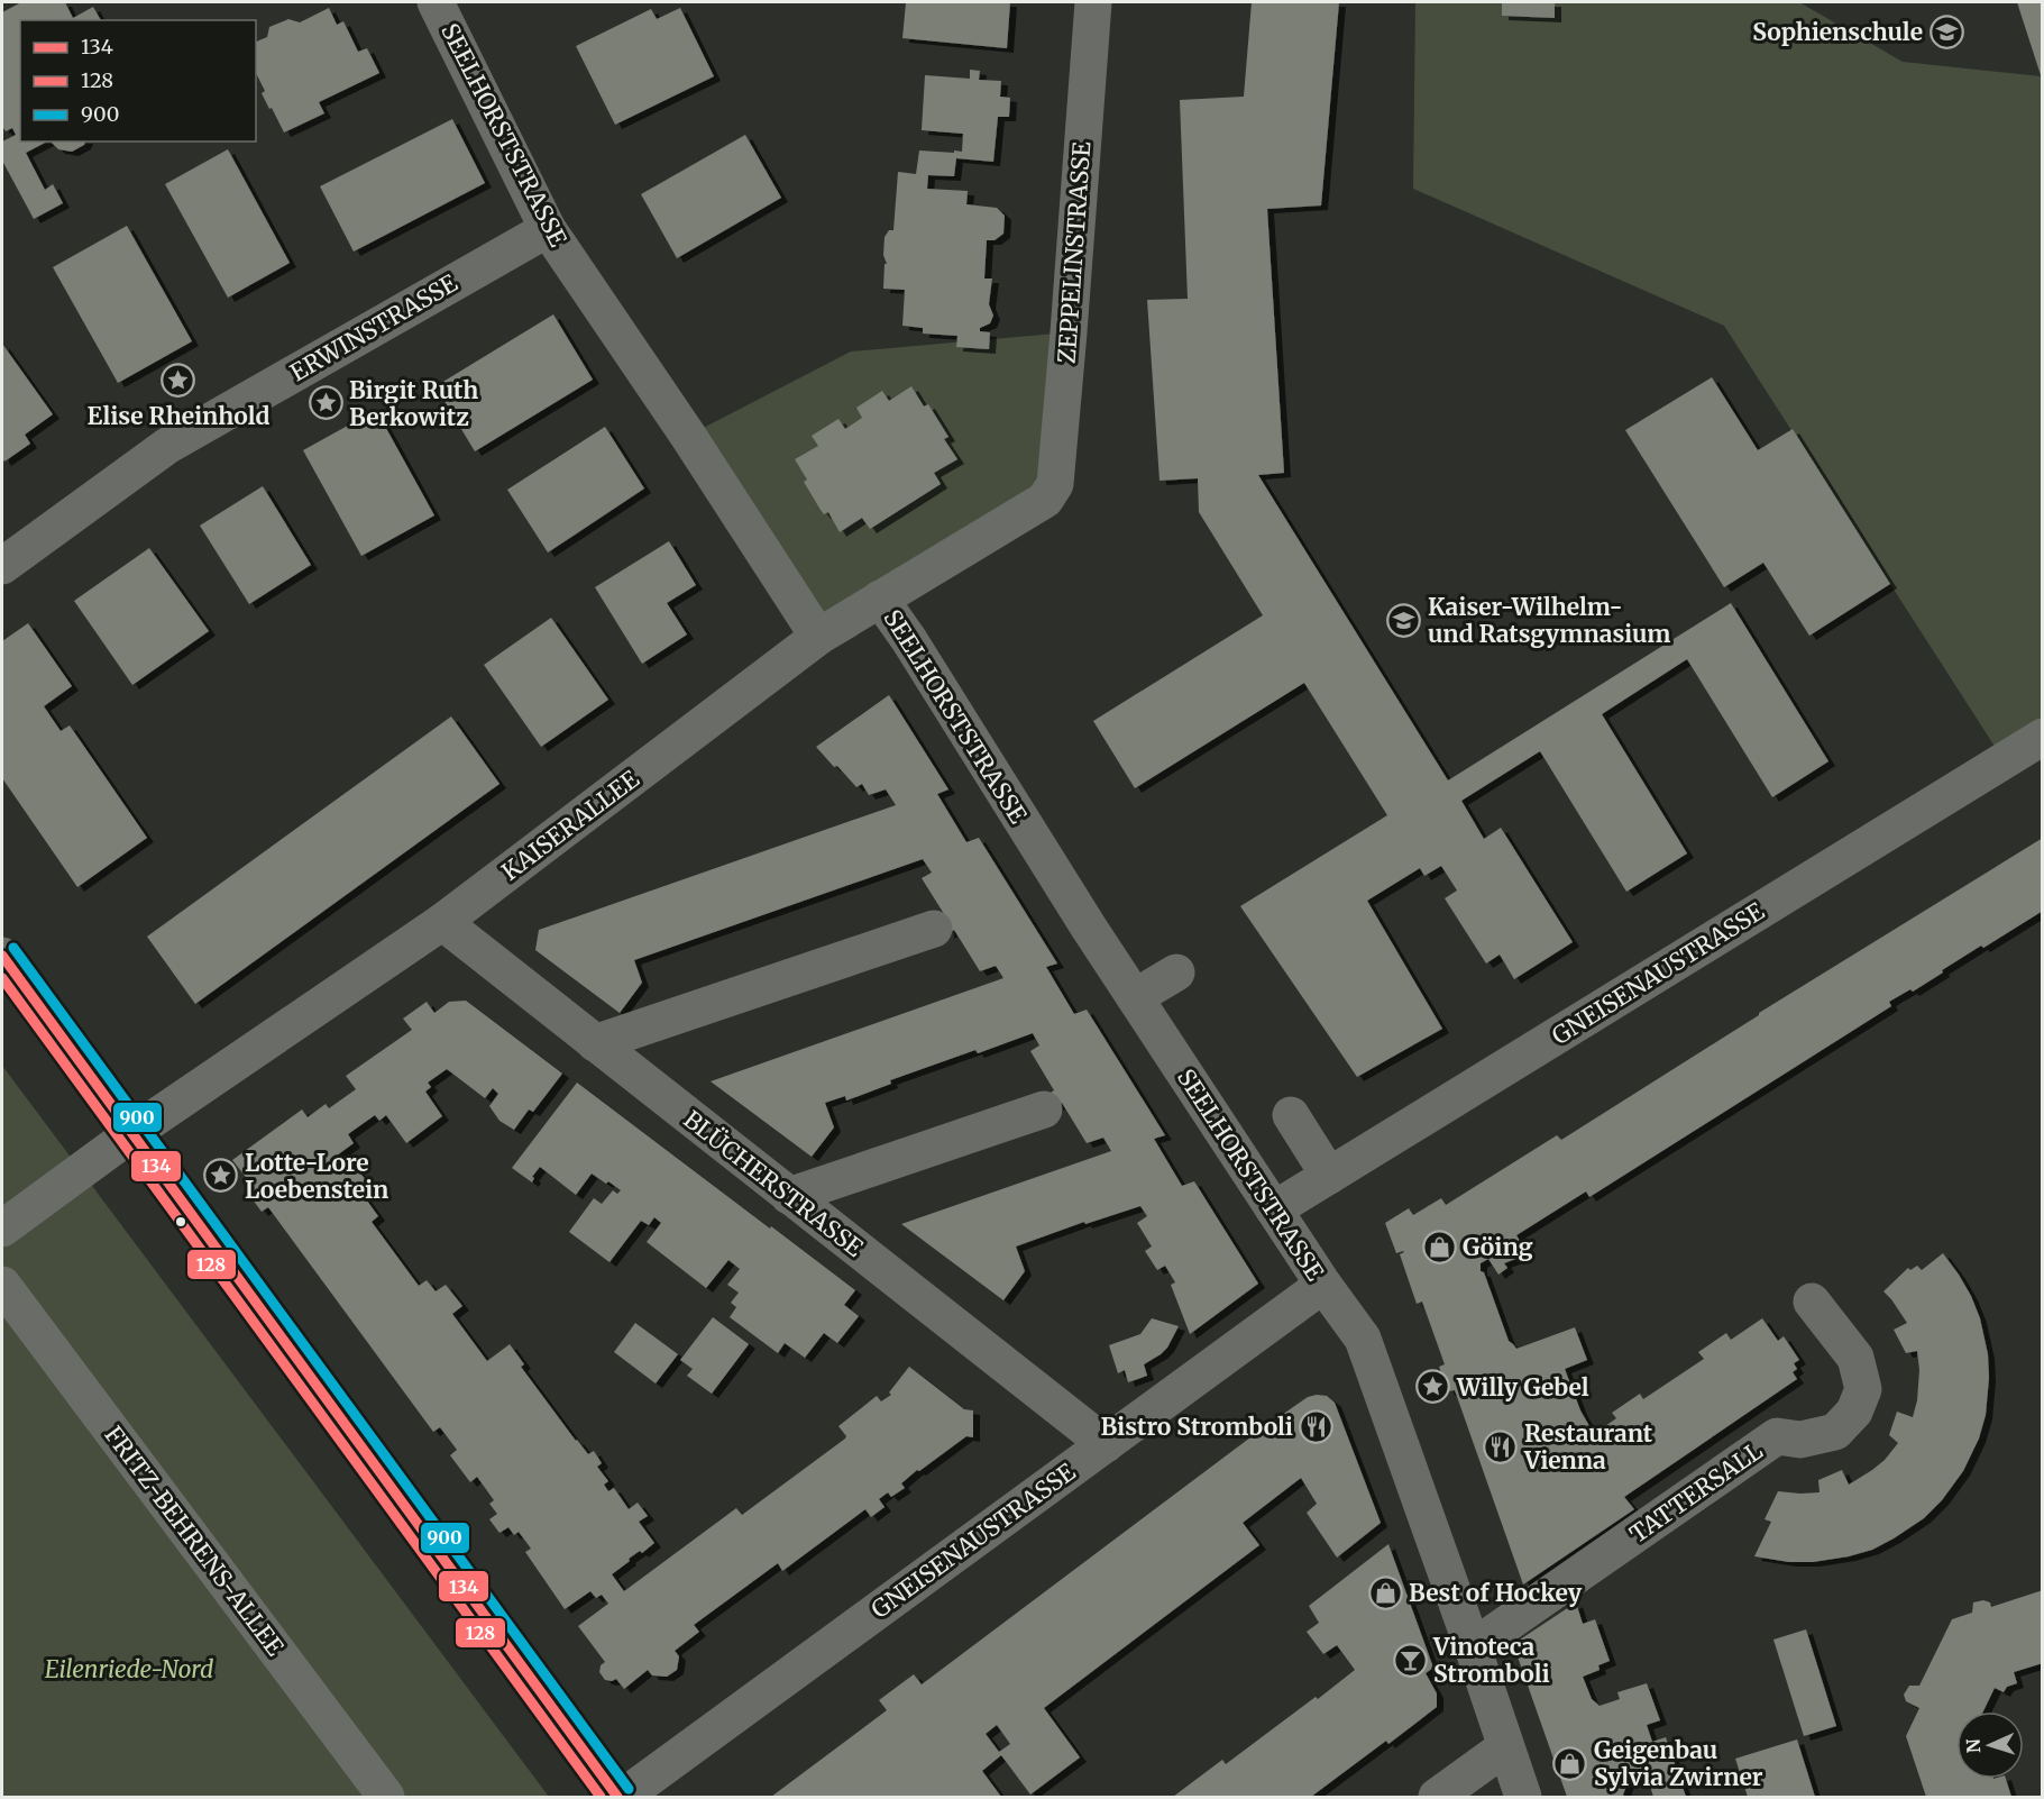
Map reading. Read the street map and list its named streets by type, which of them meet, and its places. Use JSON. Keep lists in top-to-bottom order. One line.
{"streets":{"street":["SEELHORSTSTRASSE","ZEPPELINSTRASSE","ERWINSTRASSE","KAISERALLEE","GNEISENAUSTRASSE","BLÜCHERSTRASSE","TATTERSALL","FRITZ-BEHRENS-ALLEE"]},"crossings":[["SEELHORSTSTRASSE","ERWINSTRASSE"],["SEELHORSTSTRASSE","KAISERALLEE"],["SEELHORSTSTRASSE","GNEISENAUSTRASSE"],["SEELHORSTSTRASSE","TATTERSALL"],["ZEPPELINSTRASSE","KAISERALLEE"],["KAISERALLEE","BLÜCHERSTRASSE"],["GNEISENAUSTRASSE","BLÜCHERSTRASSE"]],"parks":["Eilenriede-Nord"],"places":{"school or university":["Sophienschule","Kaiser-Wilhelm- und Ratsgymnasium"],"place":["Elise Rheinhold","Birgit Ruth Berkowitz","Lotte-Lore Loebenstein","Willy Gebel"],"shop":["Göing","Best of Hockey","Geigenbau Sylvia Zwirner"],"restaurant":["Bistro Stromboli","Restaurant Vienna"],"bar":["Vinoteca Stromboli"]},"lines":["transit line 900","transit line 134","transit line 128"],"legend":["134","128","900"],"north":"left"}
